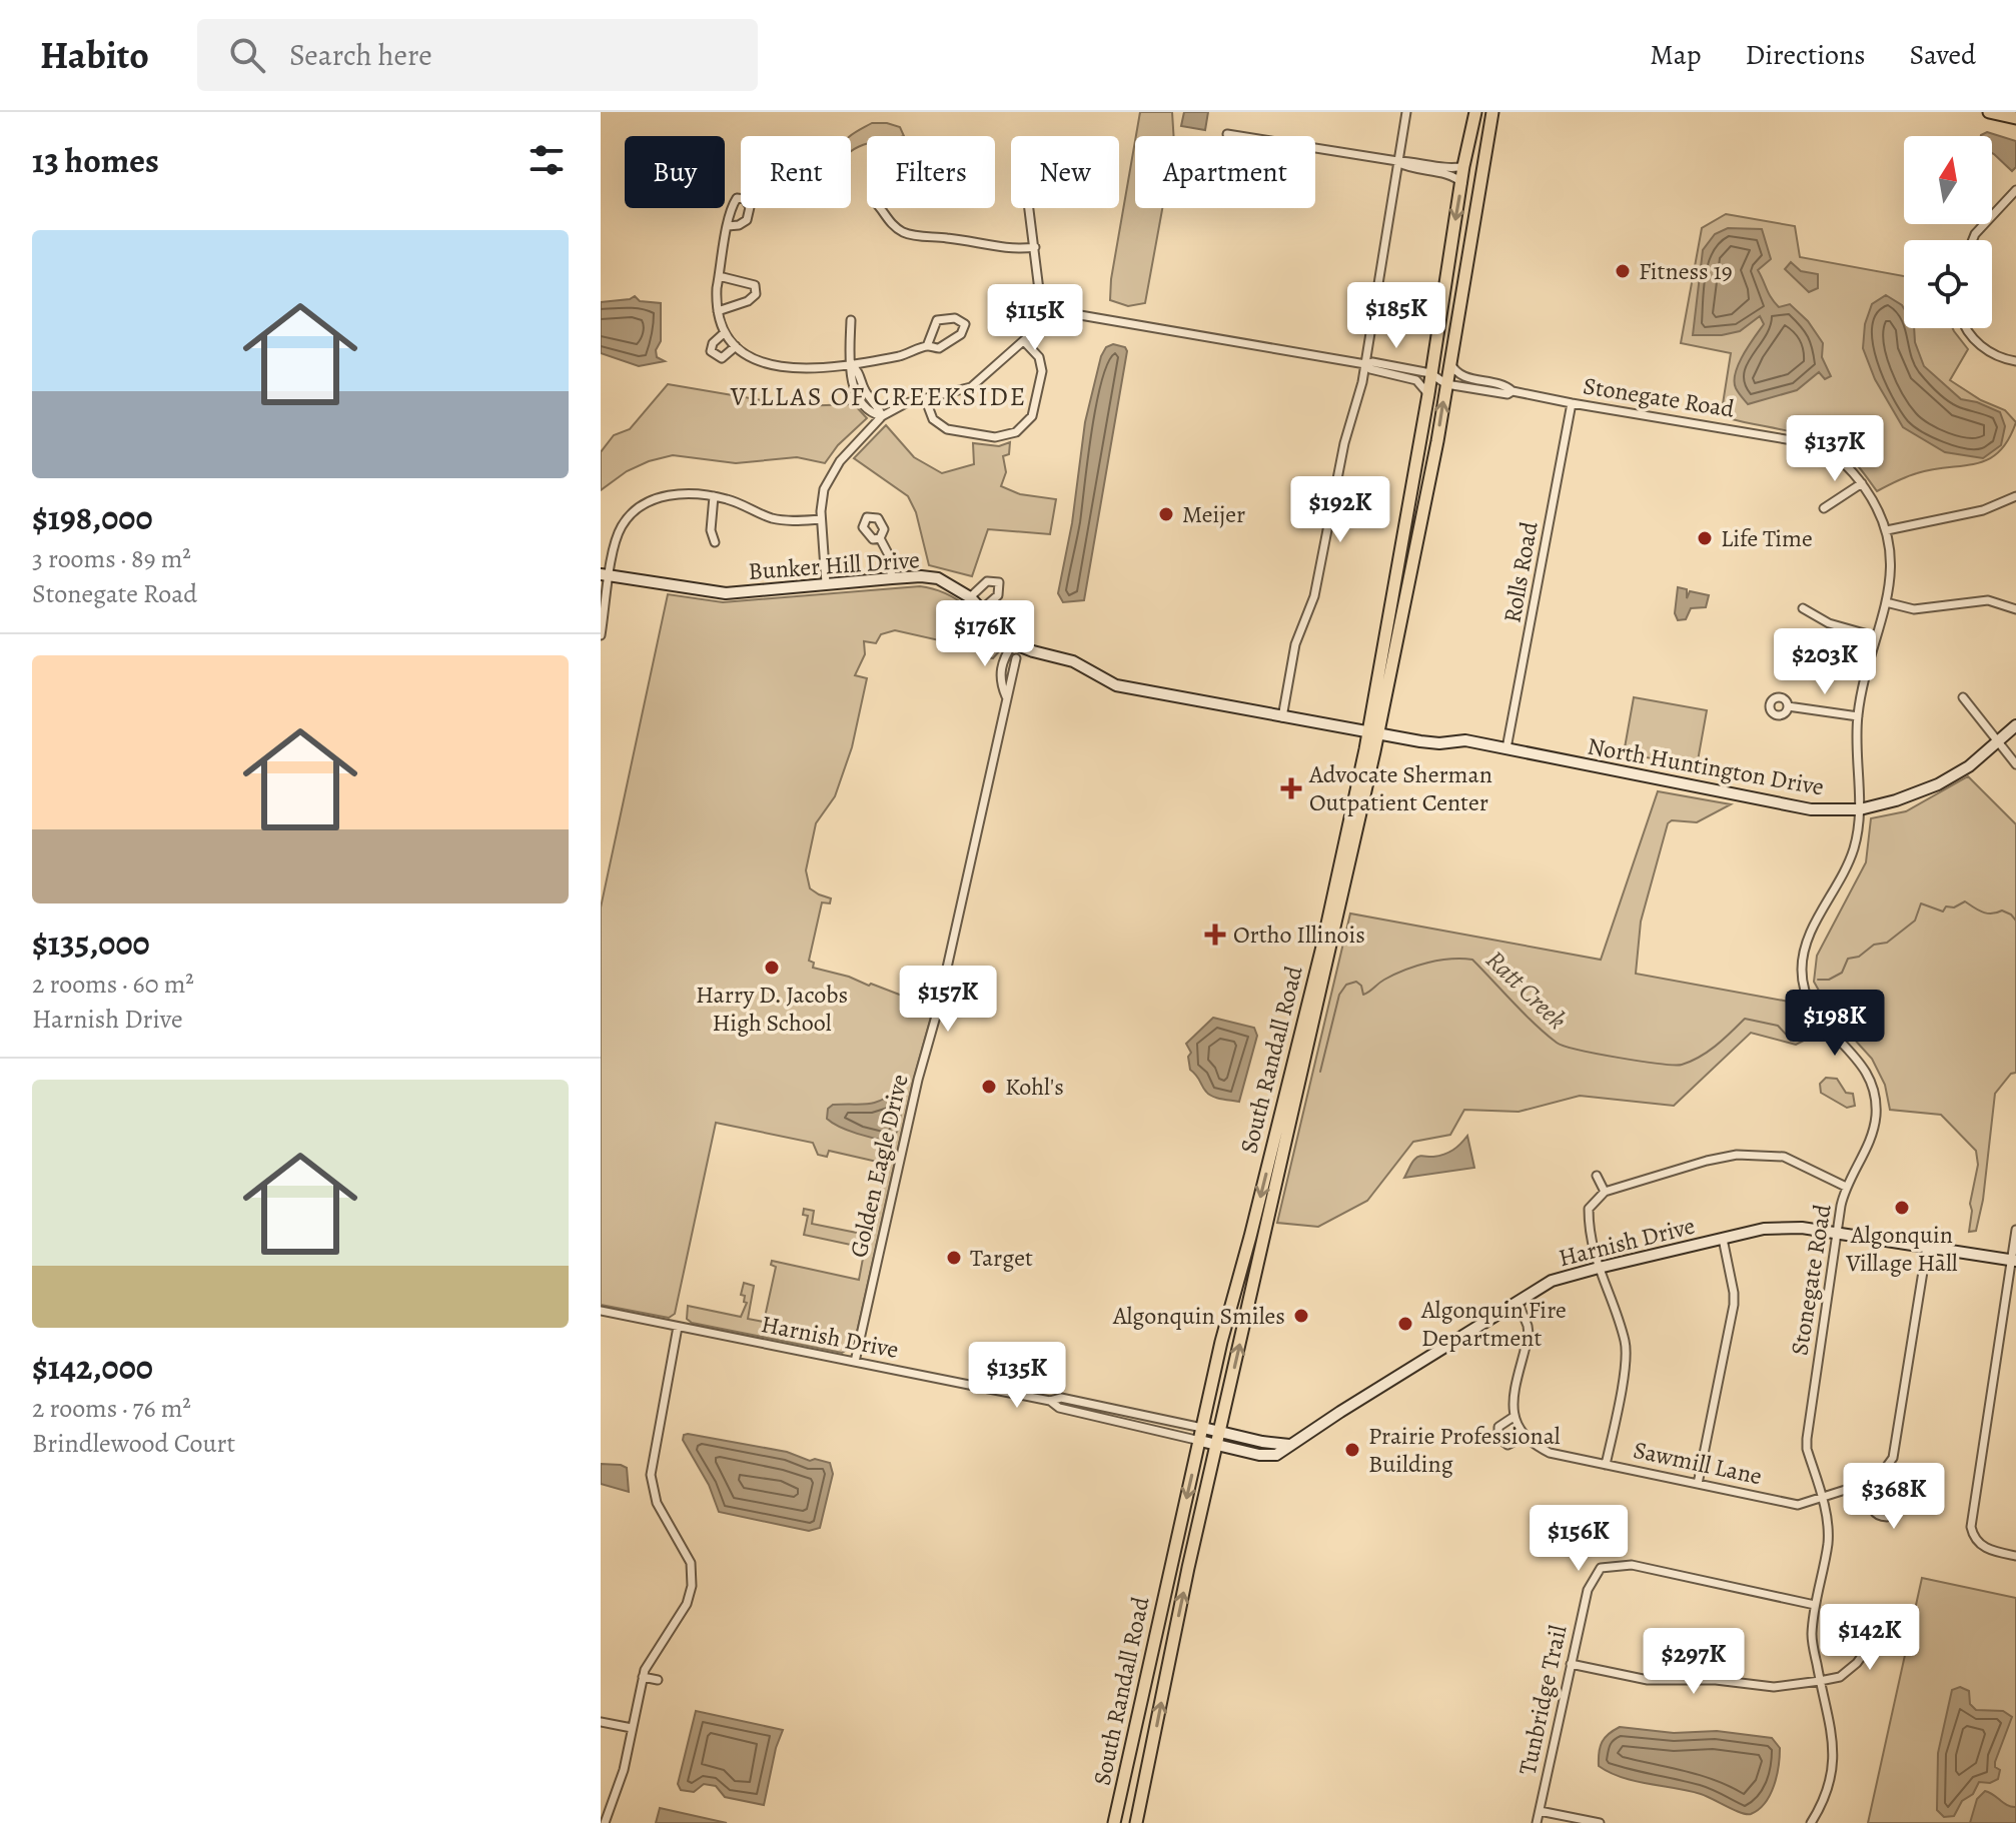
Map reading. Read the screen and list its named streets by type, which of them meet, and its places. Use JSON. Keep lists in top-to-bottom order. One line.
{"streets":{"main road":["South Randall Road"],"street":["Stonegate Road","Bunker Hill Drive","Rolls Road","North Huntington Drive","Golden Eagle Drive","Harnish Drive","Sawmill Lane","Tunbridge Trail"]},"crossings":[["Stonegate Road","Rolls Road"],["Stonegate Road","North Huntington Drive"],["Stonegate Road","South Randall Road"],["Stonegate Road","Harnish Drive"],["Stonegate Road","Sawmill Lane"],["Stonegate Road","Tunbridge Trail"],["Bunker Hill Drive","North Huntington Drive"],["Bunker Hill Drive","South Randall Road"],["Bunker Hill Drive","Golden Eagle Drive"],["Rolls Road","North Huntington Drive"],["North Huntington Drive","South Randall Road"],["South Randall Road","Harnish Drive"],["Golden Eagle Drive","Harnish Drive"],["Harnish Drive","Sawmill Lane"]],"districts":["VILLAS OF CREEKSIDE"],"water":["Ratt Creek"],"places":{"other":["Fitness 19","Meijer","Life Time","Harry D. Jacobs High School","Kohl's","Algonquin Village Hall","Target","Algonquin Smiles","Algonquin Fire Department","Prairie Professional Building"],"health":["Advocate Sherman Outpatient Center","Ortho Illinois"]},"north":"top","page":{"header":"Habito","search":"Search here","nav":["Map","Directions","Saved"],"heading":"13 homes","chip":["Buy","Rent","Filters","New","Apartment"],"list":[{"name":"$198,000","note":"3 rooms · 89 m² · Stonegate Road"},{"name":"$135,000","note":"2 rooms · 60 m² · Harnish Drive"},{"name":"$142,000","note":"2 rooms · 76 m² · Brindlewood Court"}],"price":["$185K","$115K","$137K","$192K","$176K","$203K","$157K","$198K","$135K","$368K","$156K","$142K","$297K"]}}
